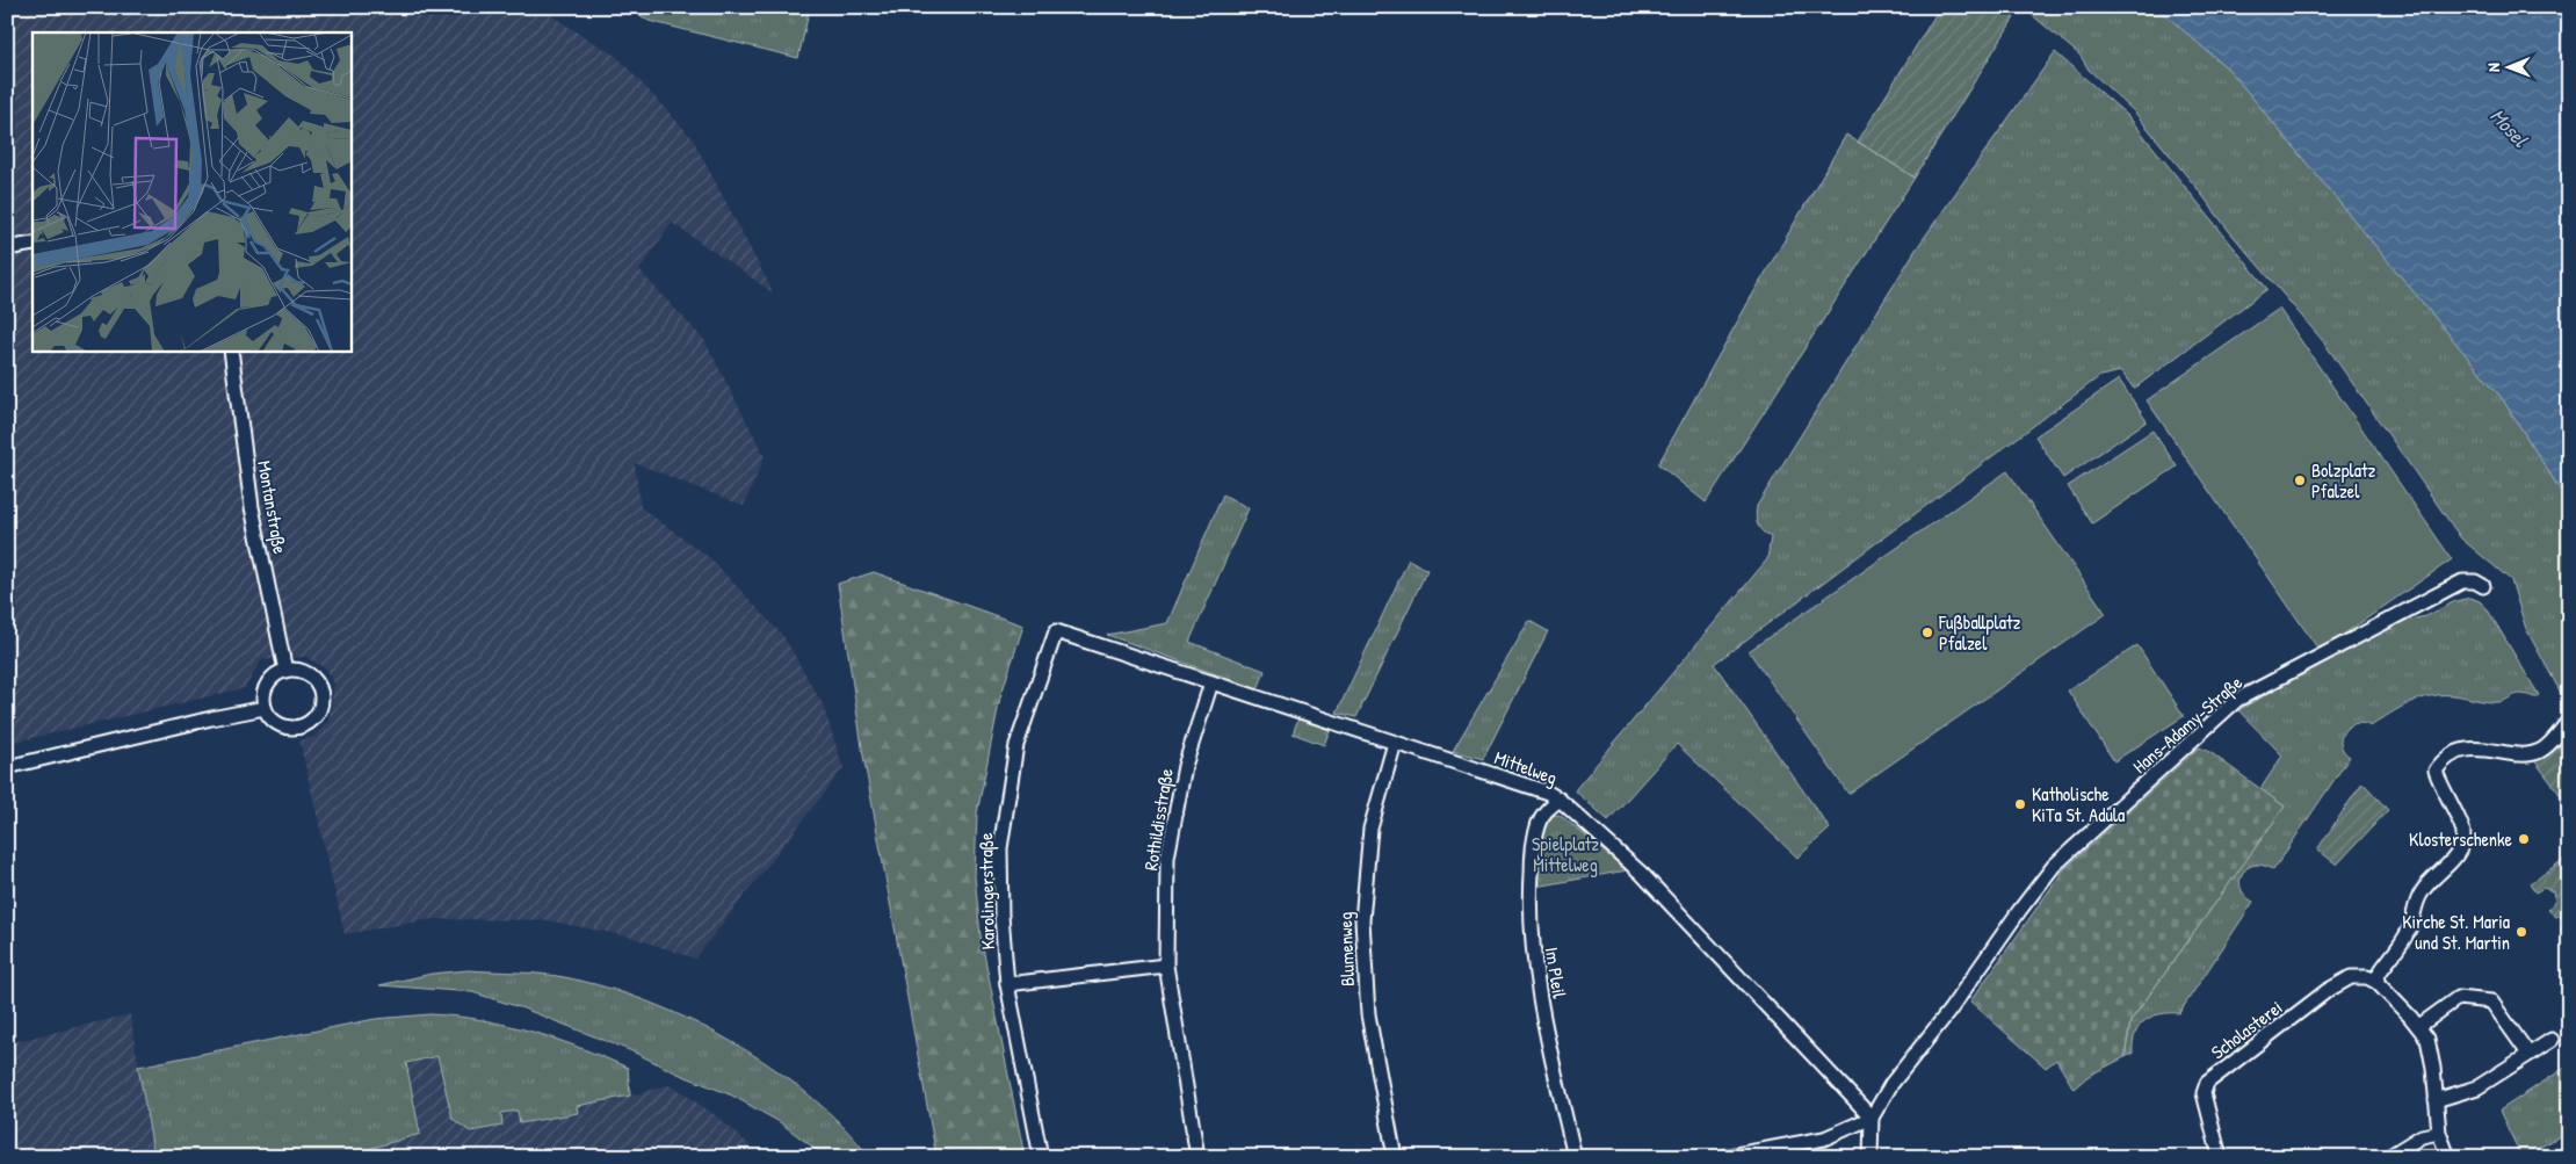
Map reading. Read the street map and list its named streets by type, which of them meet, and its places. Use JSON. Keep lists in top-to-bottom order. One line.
{"streets":{"street":["Montanstraße","Hans-Adamy-Straße","Mittelweg","Rothildisstraße","Karolingerstraße","Blumenweg","Im Pleil","Scholasterei"]},"crossings":[["Hans-Adamy-Straße","Mittelweg"],["Mittelweg","Rothildisstraße"],["Mittelweg","Karolingerstraße"],["Mittelweg","Blumenweg"],["Mittelweg","Im Pleil"]],"water":["Mosel"],"parks":["Spielplatz Mittelweg"],"places":["Bolzplatz Pfalzel","Fußballplatz Pfalzel","Katholische KiTa St. Adula","Klosterschenke","Kirche St. Maria und St. Martin"],"north":"left"}
